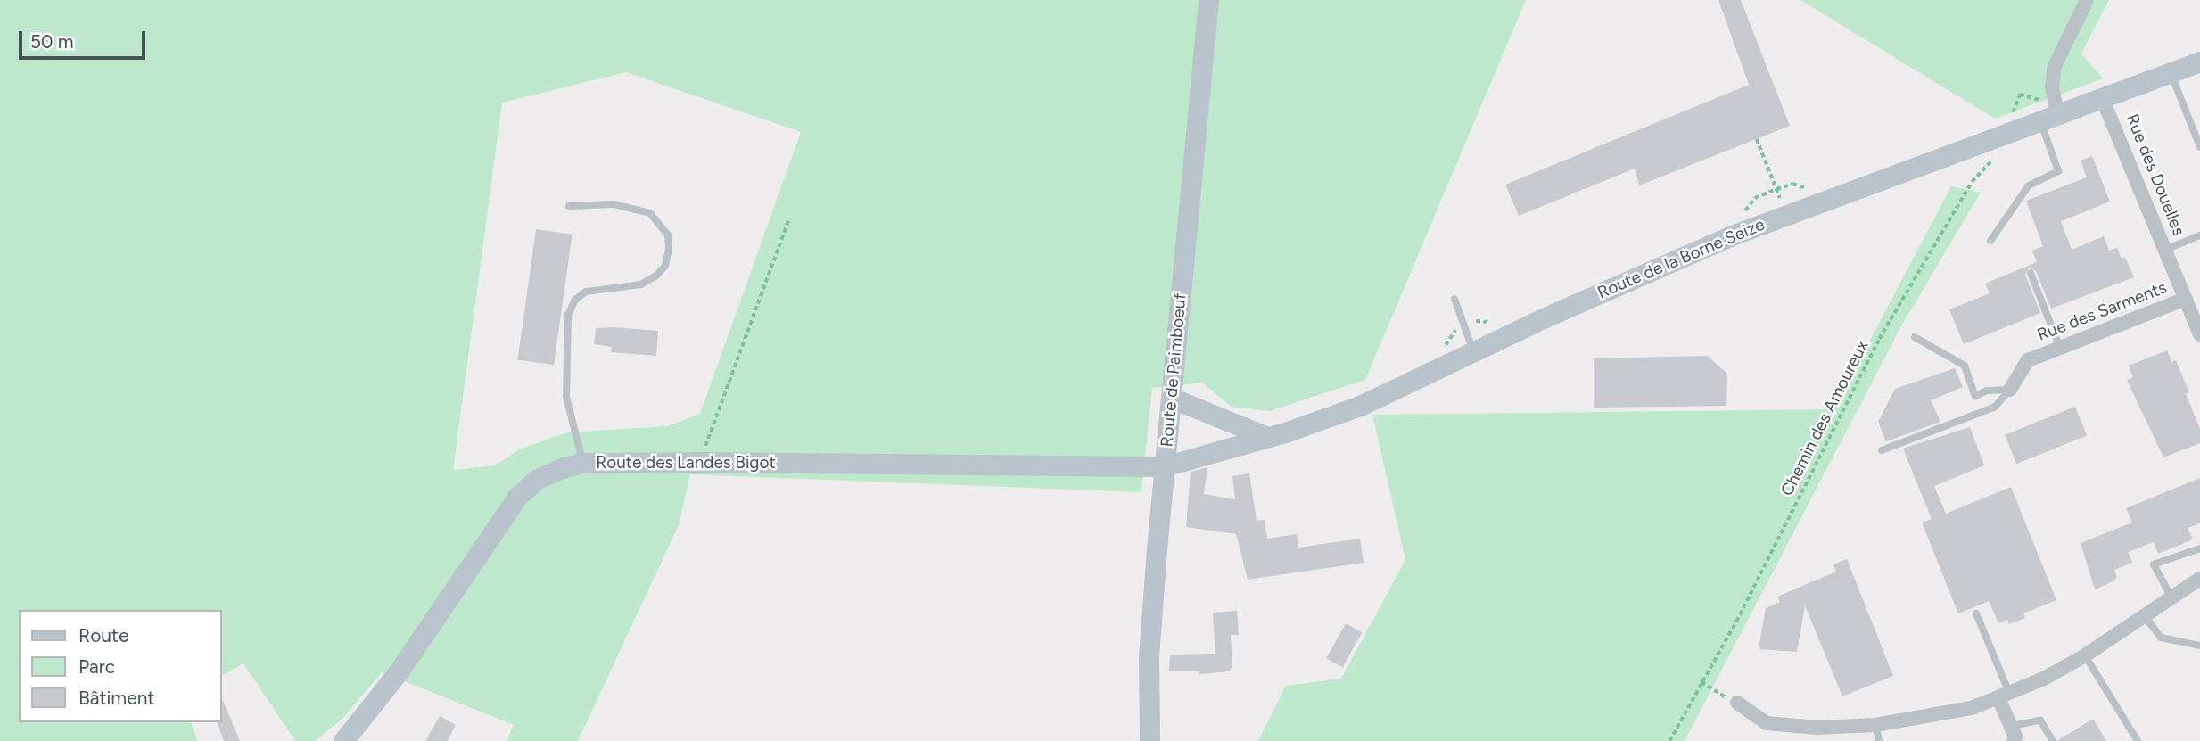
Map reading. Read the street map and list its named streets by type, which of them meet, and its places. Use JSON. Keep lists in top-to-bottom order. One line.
{"streets":{"street":["Rue des Douelles","Route de la Borne Seize","Rue des Sarments","Route de Paimboeuf","Route des Landes Bigot"],"path":["Chemin des Amoureux"]},"crossings":[["Rue des Douelles","Route de la Borne Seize"],["Rue des Douelles","Rue des Sarments"],["Route de la Borne Seize","Route des Landes Bigot"],["Route de Paimboeuf","Route des Landes Bigot"]],"legend":["Route","Parc","Bâtiment"],"scale_bar":"50 m"}
